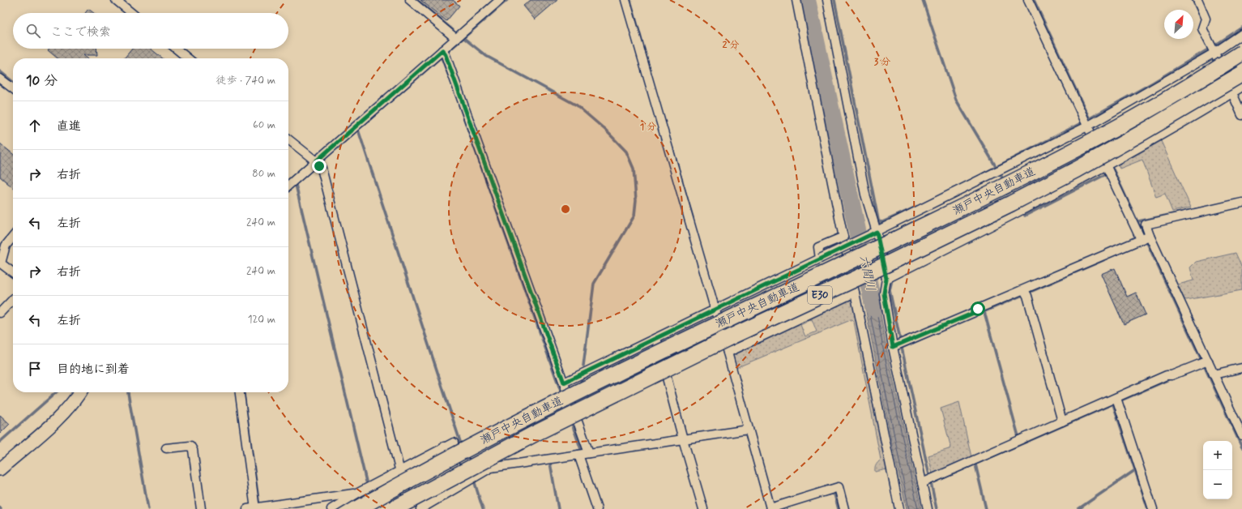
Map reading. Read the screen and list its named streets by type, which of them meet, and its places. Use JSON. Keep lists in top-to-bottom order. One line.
{"streets":{"highway":["瀬戸中央自動車道","E30"]},"water":["六間川"],"north":"top right","page":{"search":"ここで検索","heading":["10 分","徒歩 · 740 m"],"list":[["直進","60 m"],["右折","80 m"],["左折","240 m"],["右折","240 m"],["左折","120 m"],"目的地に到着"],"map_buttons":["+","−"]},"rings":["2 分","3 分","1 分"]}
